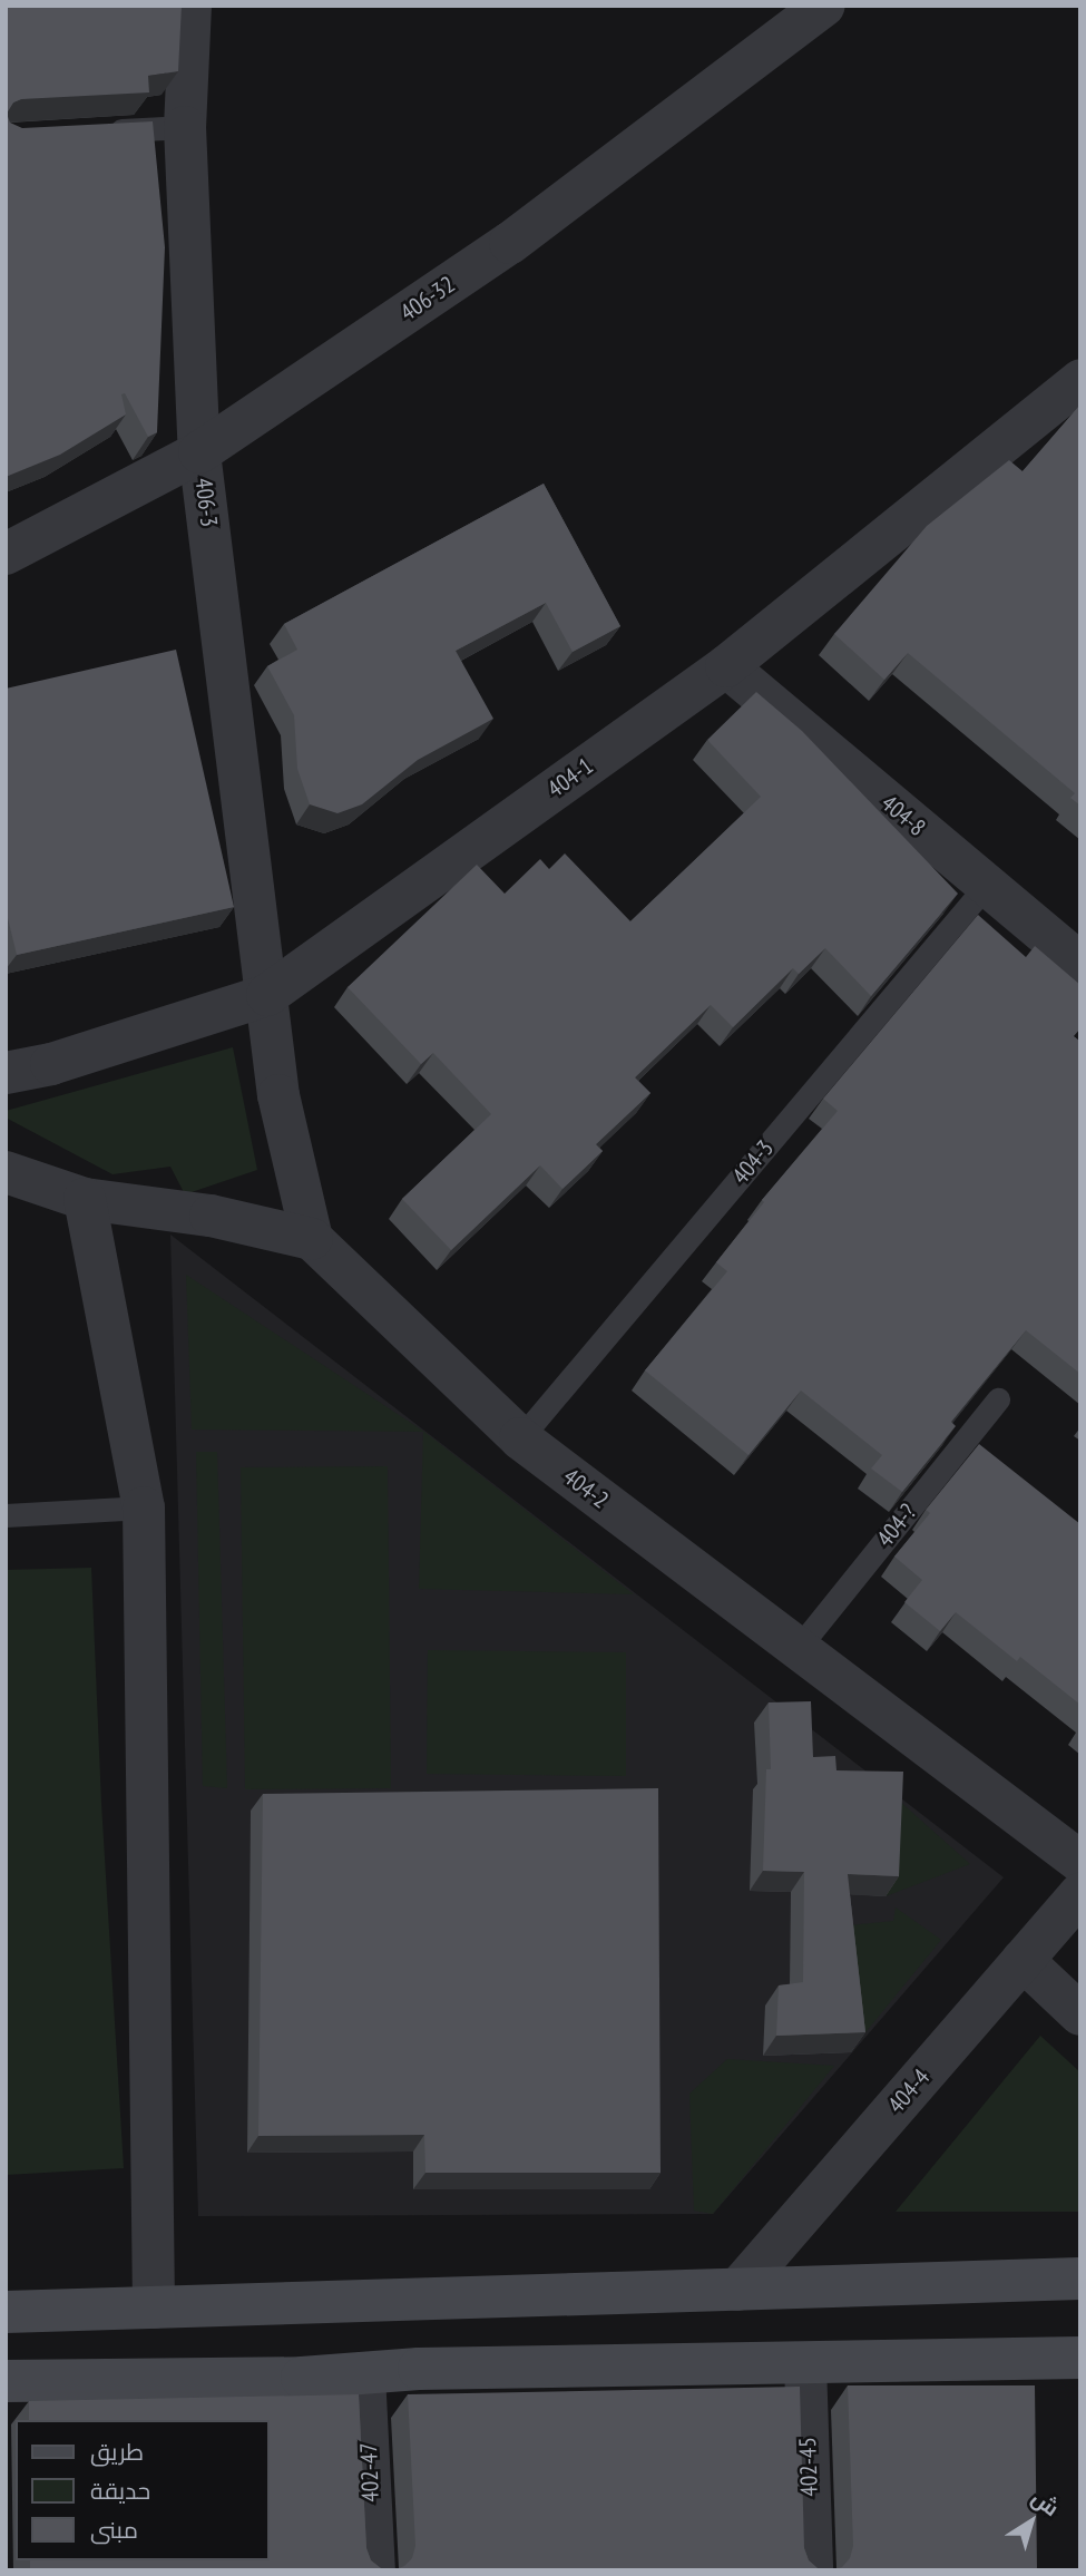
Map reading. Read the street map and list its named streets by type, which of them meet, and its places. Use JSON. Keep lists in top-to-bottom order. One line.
{"streets":{"street":["406-32","406-3","404-1","404-8","404-2","404-4","402-45","402-47"],"lane":["404-3","404-?"]},"crossings":[["406-32","406-3"],["406-3","404-1"],["404-1","404-8"],["404-8","404-3"],["404-3","404-2"],["404-2","404-?"]],"legend":["طريق","حديقة","مبنى"],"north":"top right"}
